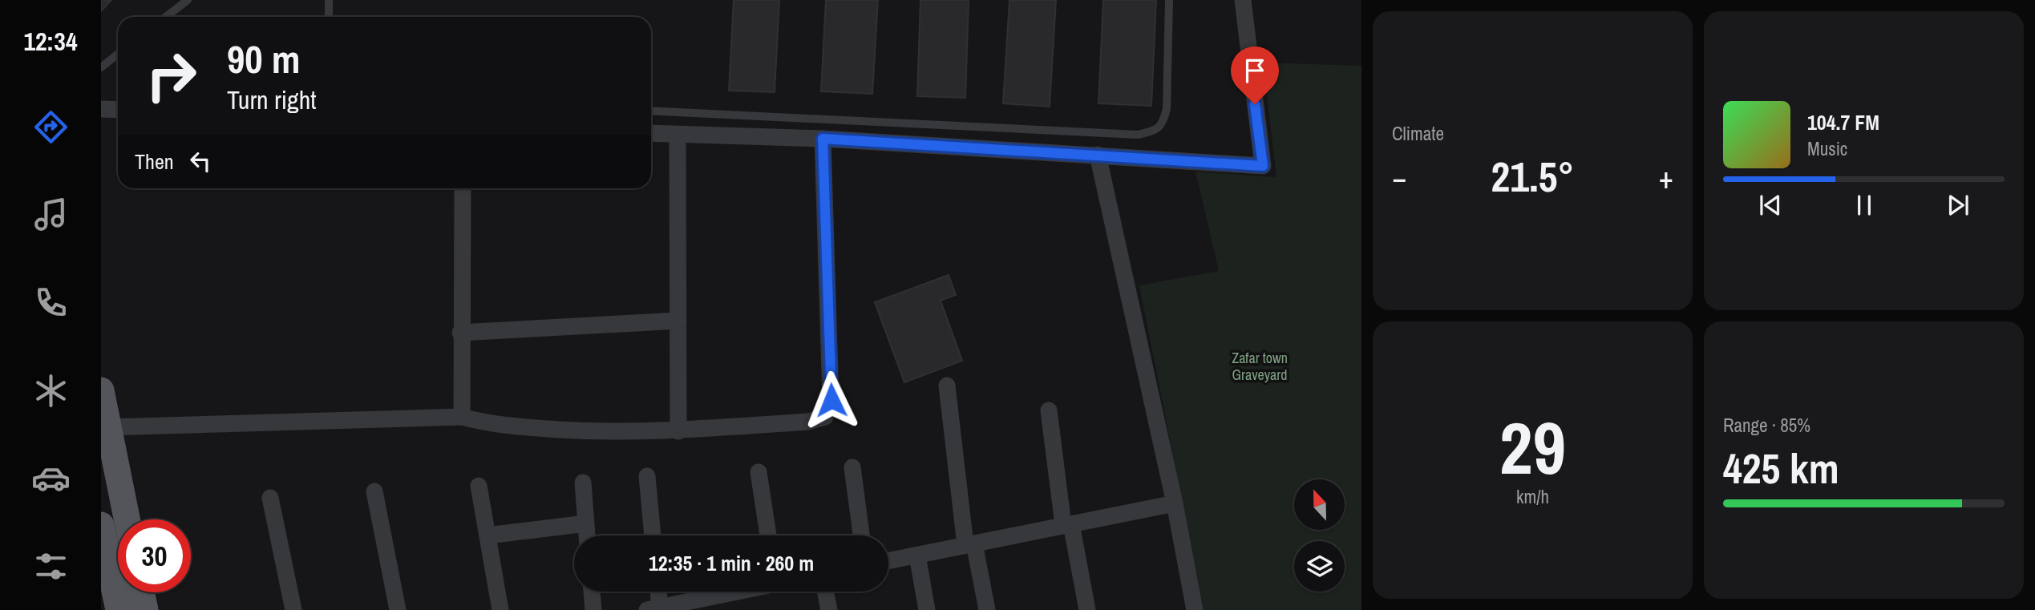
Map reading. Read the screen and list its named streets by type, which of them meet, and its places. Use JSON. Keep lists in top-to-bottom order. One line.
{"parks":["Zafar town Graveyard"],"north":"top","page":{"tabs":"12:34","tile":["Climate",["29","km/h"],["Range · 85%","425 km"]],"turn":["90 m","Turn right"],"song":["104.7 FM","Music"],"then":"Then","heat":["−","21.5°","+"],"limit":"30","trip":"12:35 · 1 min · 260 m"}}
